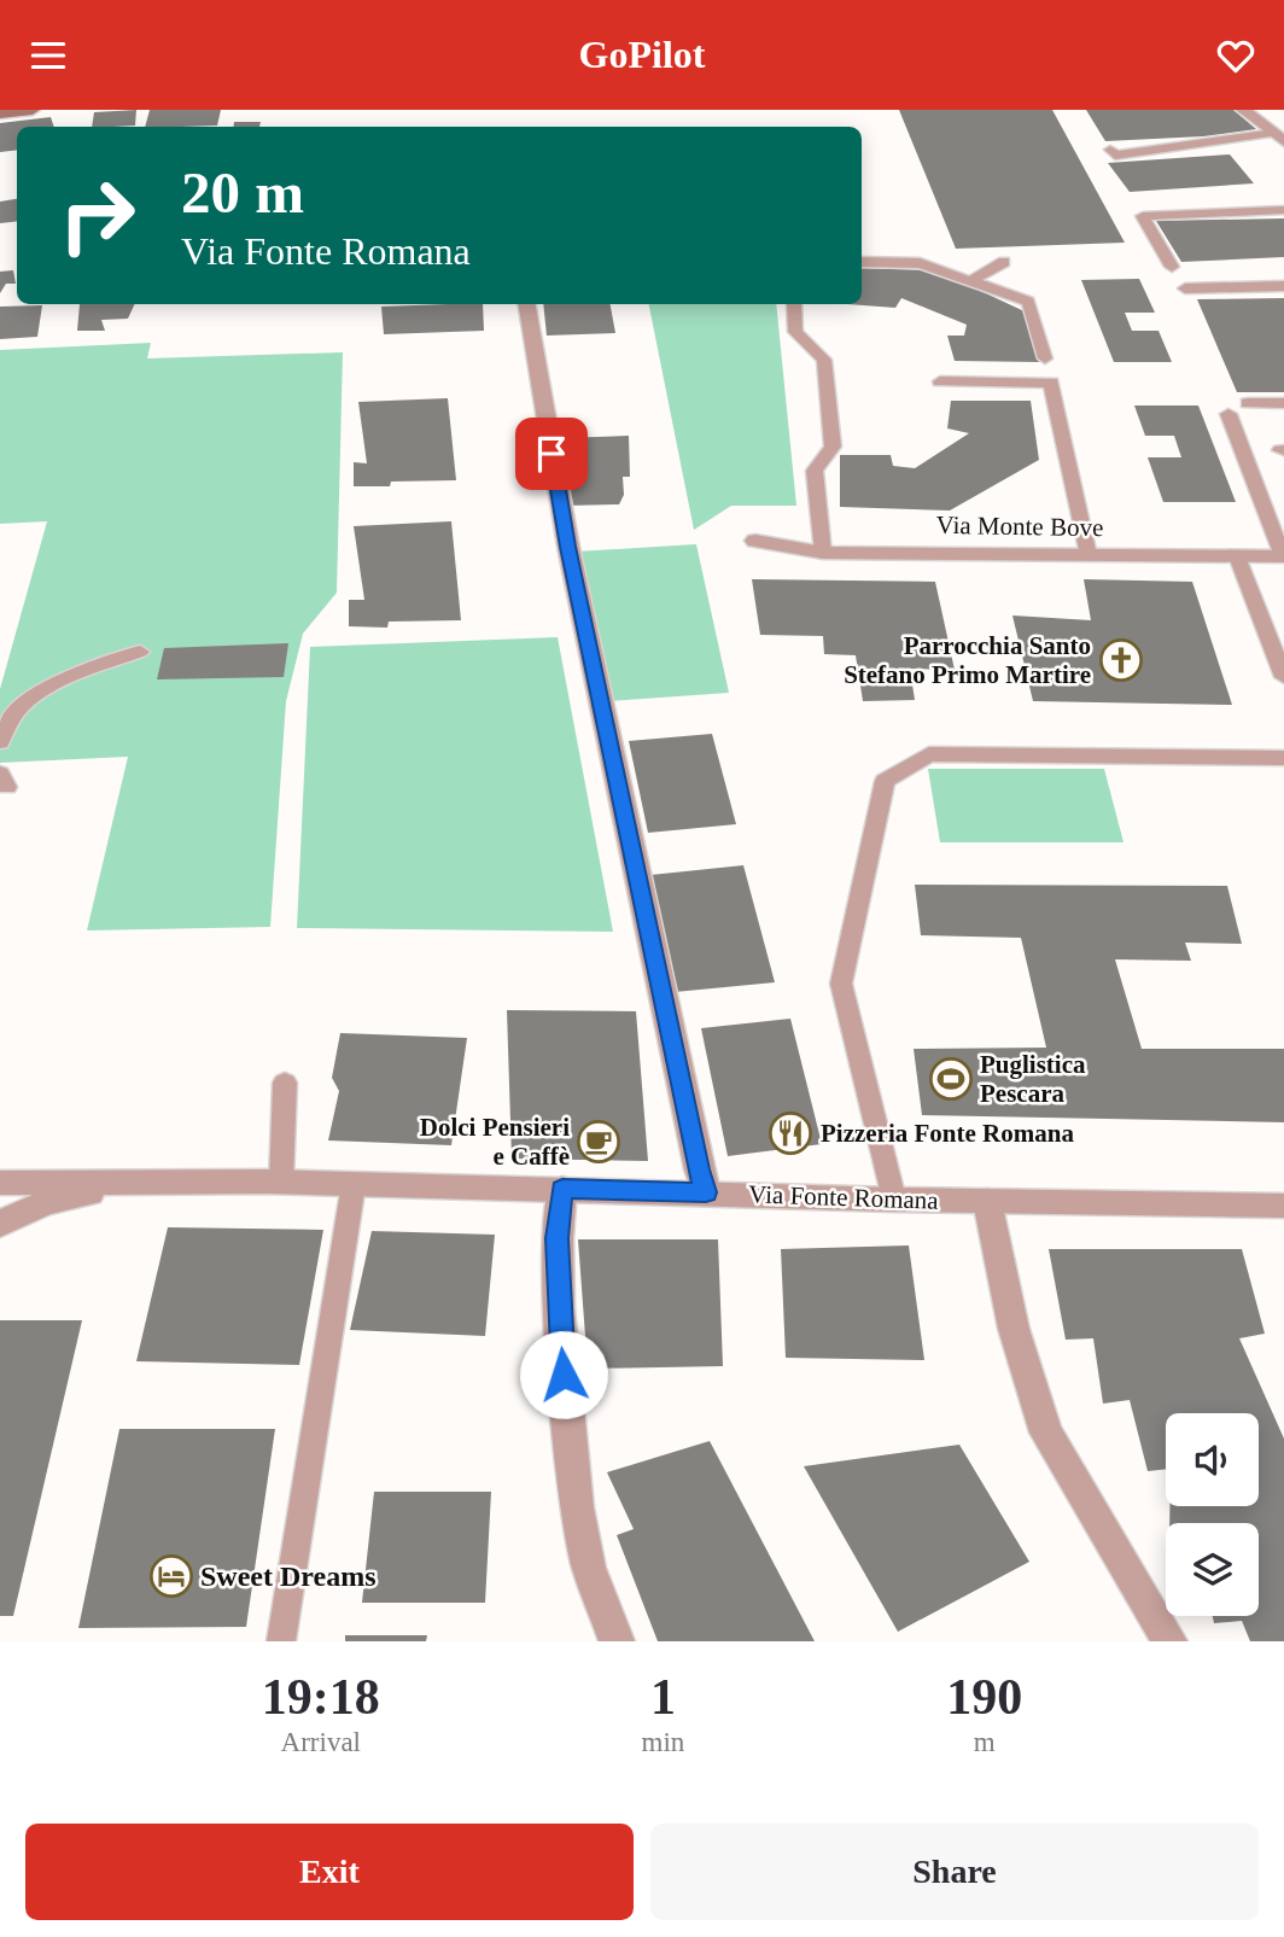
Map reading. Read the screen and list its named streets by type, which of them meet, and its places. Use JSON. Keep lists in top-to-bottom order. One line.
{"streets":{"street":["Via Monte Bove","Via Fonte Romana"]},"places":{"church":["Parrocchia Santo Stefano Primo Martire"],"sports":["Puglistica Pescara"],"restaurant":["Pizzeria Fonte Romana"],"cafe":["Dolci Pensieri e Caffè"],"hotel":["Sweet Dreams"]},"page":{"header":"GoPilot","turn":["20 m","Via Fonte Romana"],"eta":["19:18","Arrival","1","min","190","m"],"buttons":["Exit","Share"]}}
